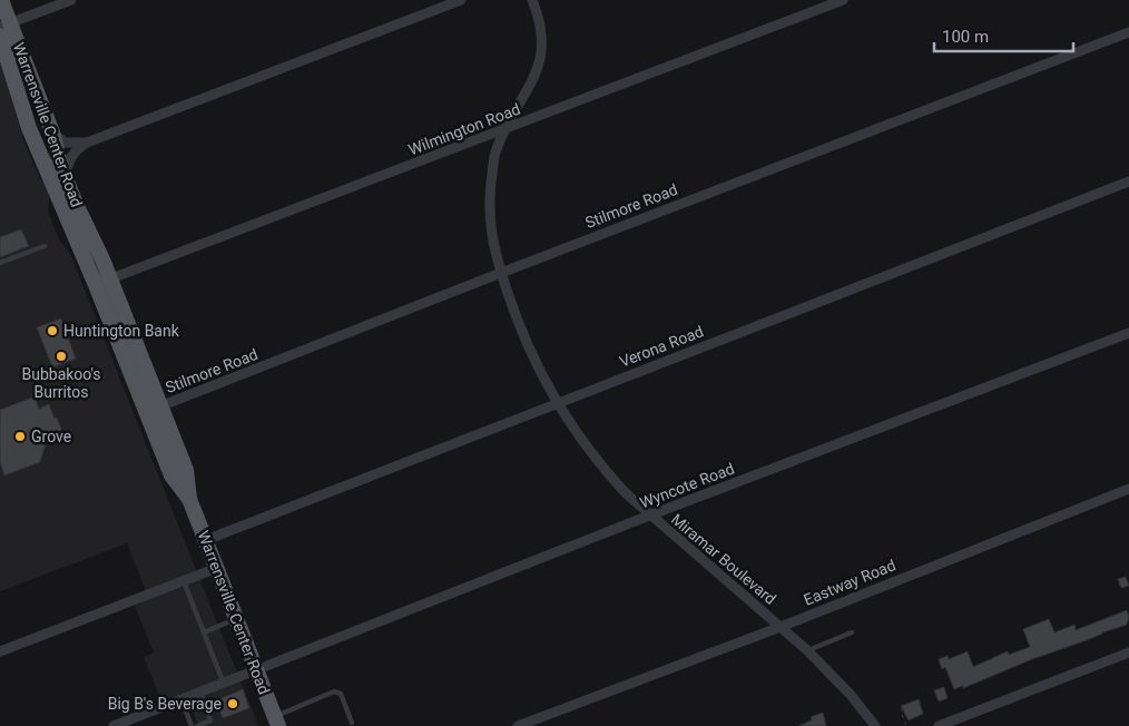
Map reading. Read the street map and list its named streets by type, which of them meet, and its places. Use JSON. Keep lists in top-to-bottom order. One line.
{"streets":{"main road":["Warrensville Center Road"],"street":["Wilmington Road","Stilmore Road","Verona Road","Wyncote Road","Miramar Boulevard","Eastway Road"]},"crossings":[["Warrensville Center Road","Wilmington Road"],["Warrensville Center Road","Stilmore Road"],["Warrensville Center Road","Verona Road"],["Warrensville Center Road","Wyncote Road"],["Wilmington Road","Miramar Boulevard"],["Stilmore Road","Miramar Boulevard"],["Verona Road","Miramar Boulevard"],["Wyncote Road","Miramar Boulevard"],["Miramar Boulevard","Eastway Road"]],"places":["Huntington Bank","Bubbakoo's Burritos","Grove","Big B's Beverage"],"scale_bar":"100 m"}
